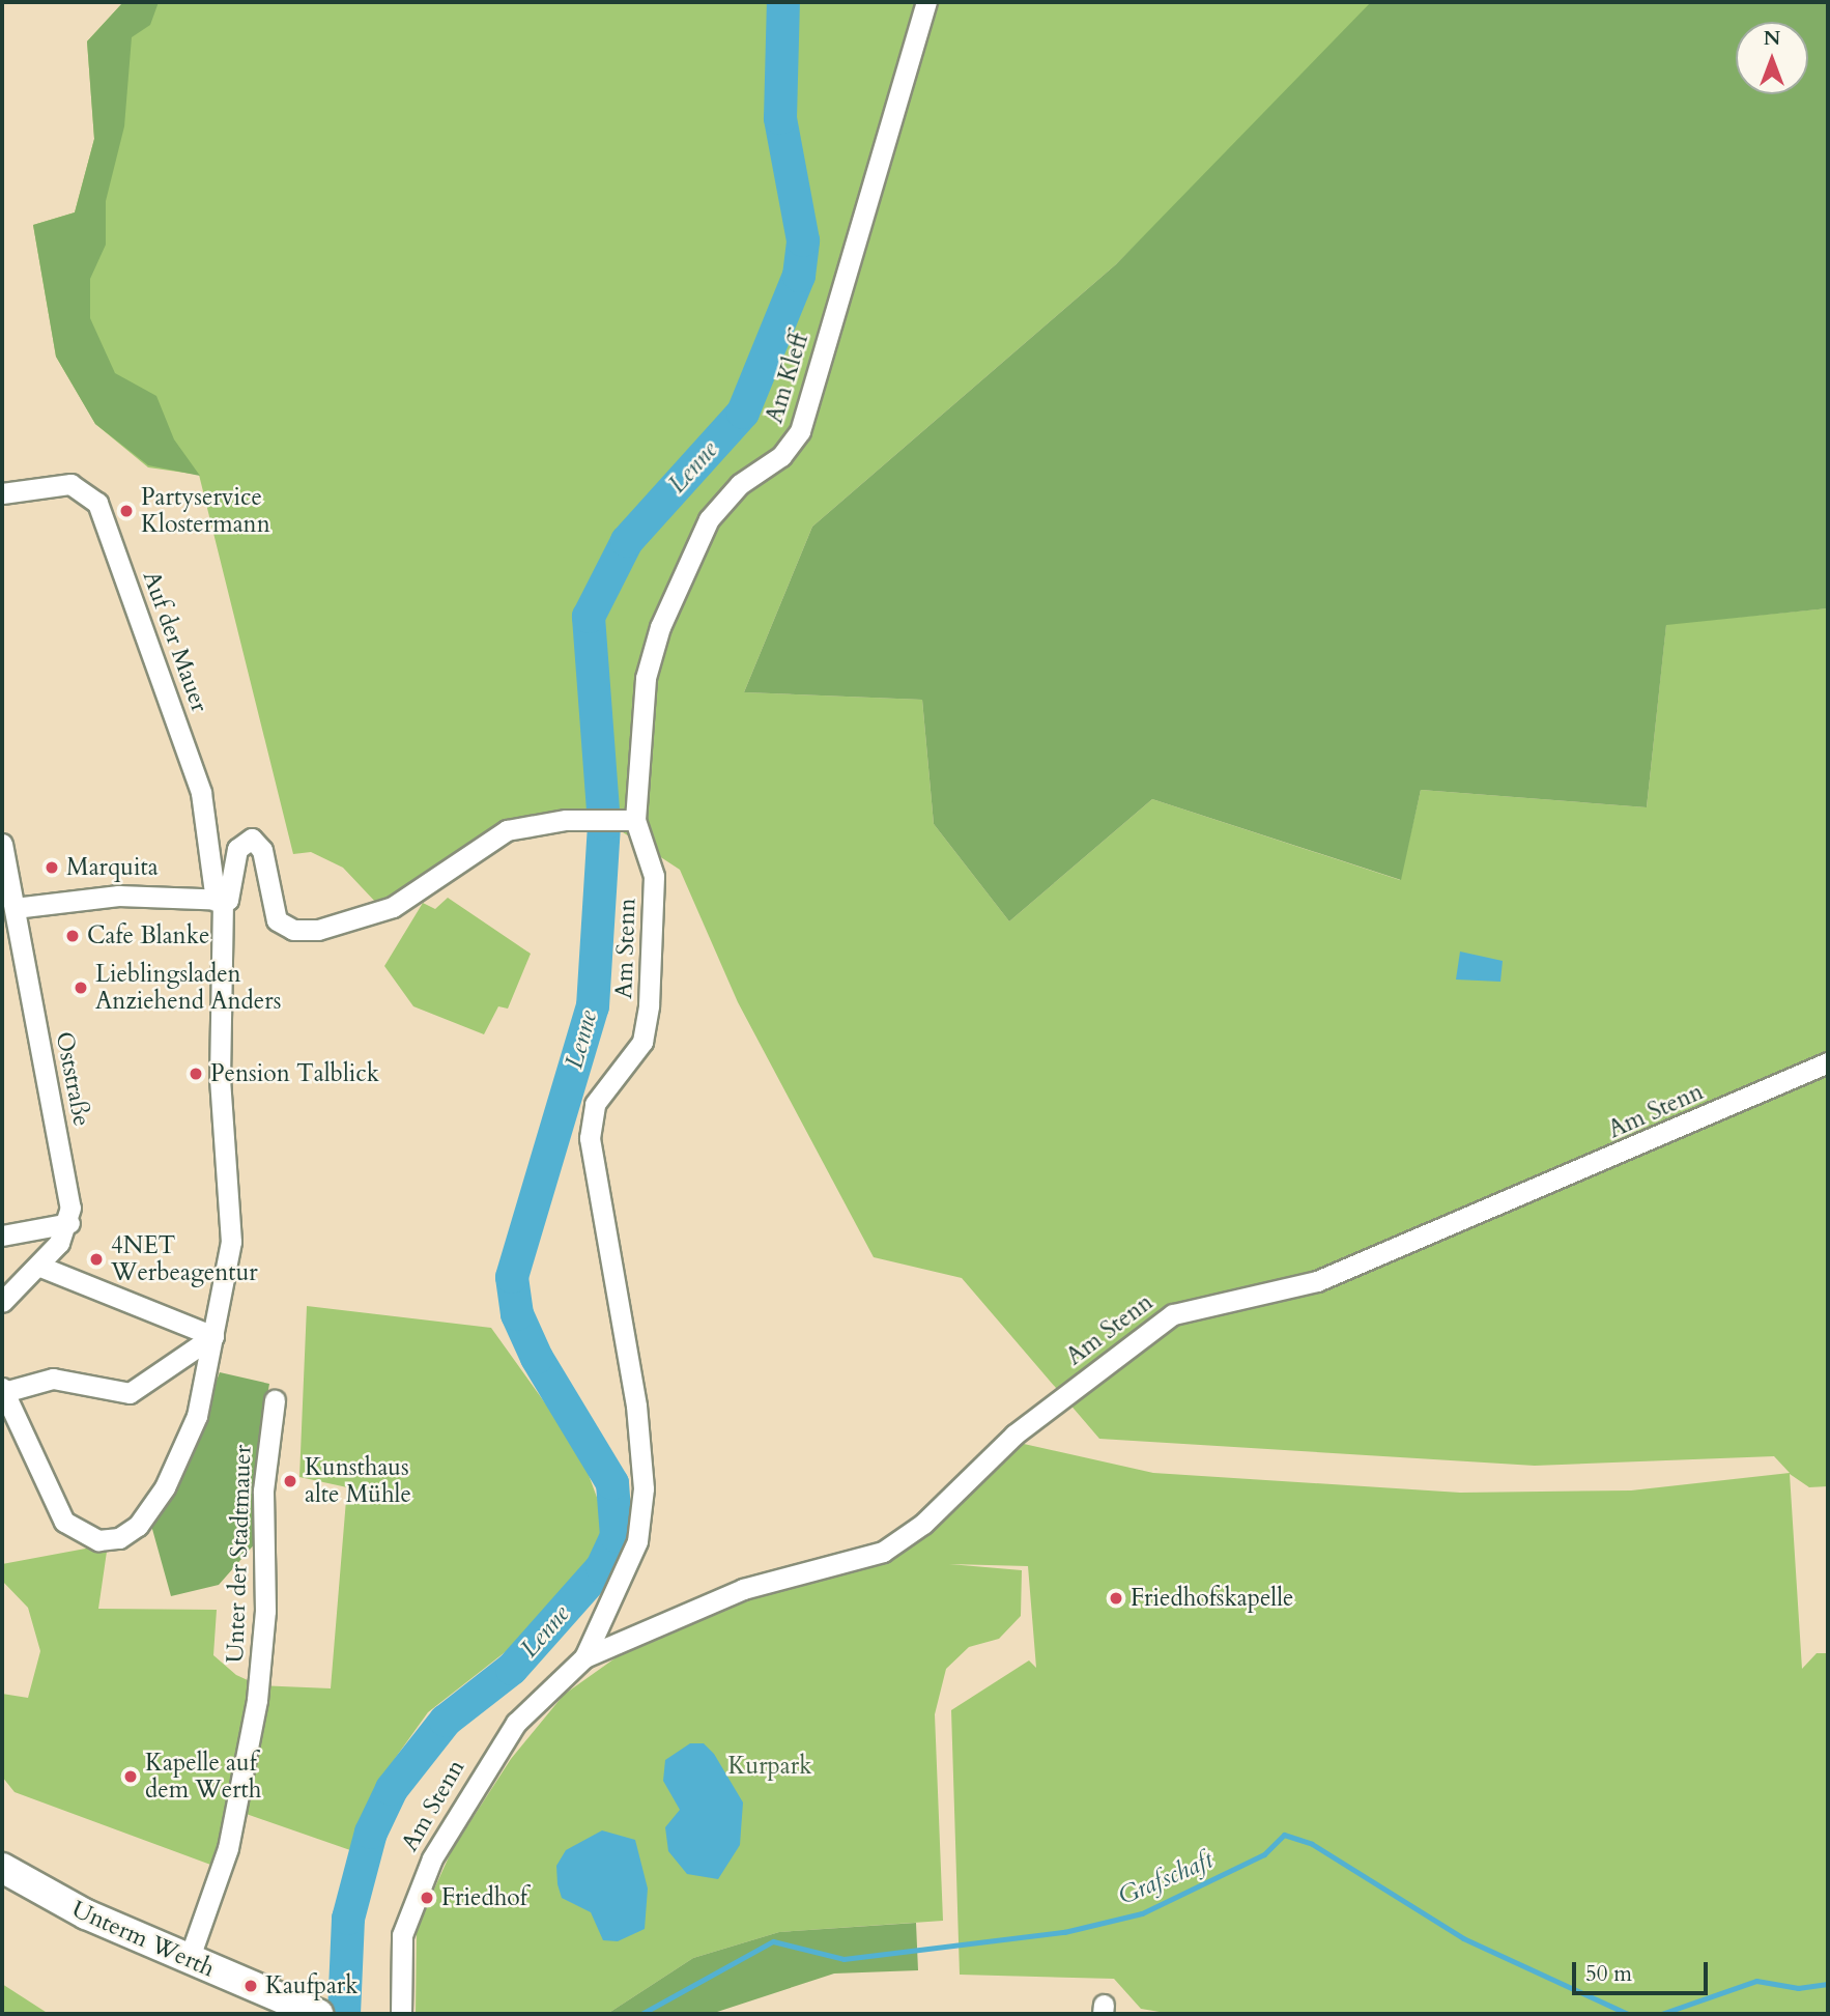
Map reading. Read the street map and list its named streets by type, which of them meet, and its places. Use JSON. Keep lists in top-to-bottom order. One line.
{"streets":{"street":["Am Kleff","Auf der Mauer","Am Stenn","Oststraße","Unter der Stadtmauer","Unterm Werth"]},"crossings":[["Am Kleff","Am Stenn"],["Unter der Stadtmauer","Unterm Werth"]],"water":["Lenne","Grafschaft"],"parks":["Kurpark"],"places":["Partyservice Klostermann","Marquita","Cafe Blanke","Lieblingsladen Anziehend Anders","Pension Talblick","4NET Werbeagentur","Kunsthaus alte Mühle","Friedhofskapelle","Kapelle auf dem Werth","Friedhof","Kaufpark"],"scale_bar":"50 m","north":"top"}
